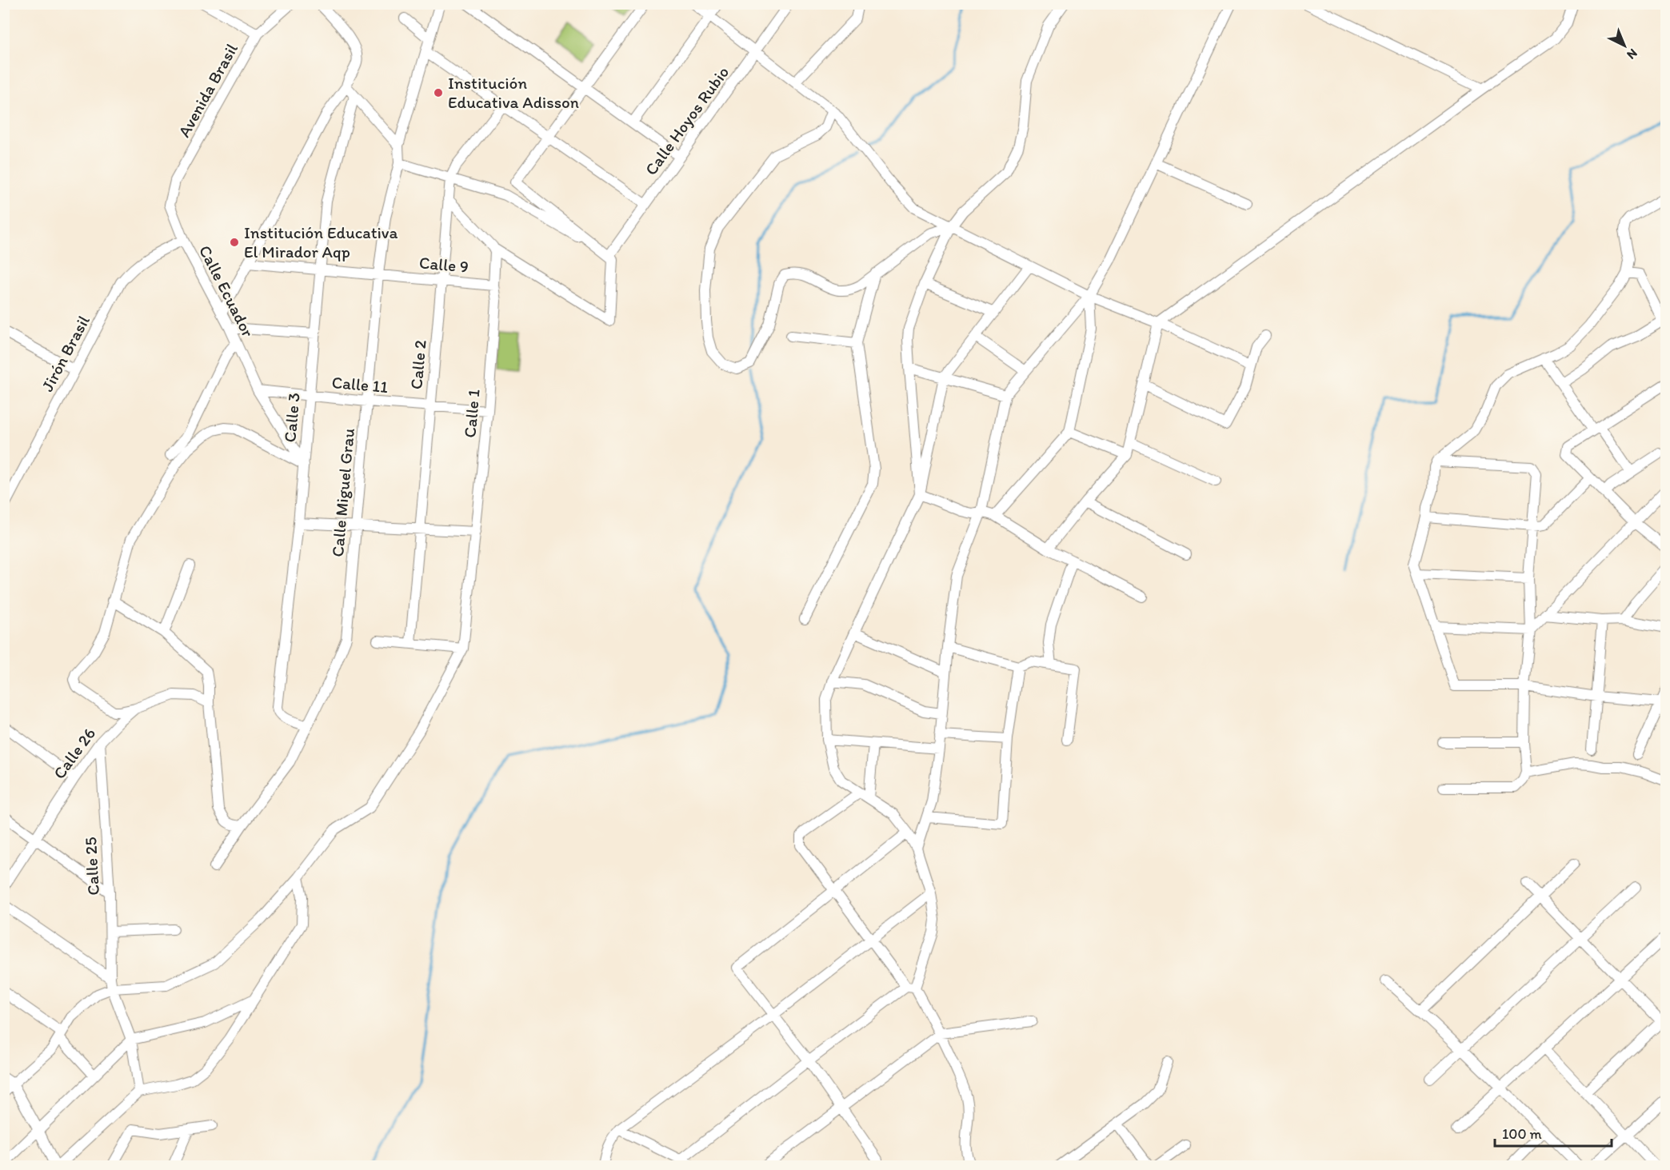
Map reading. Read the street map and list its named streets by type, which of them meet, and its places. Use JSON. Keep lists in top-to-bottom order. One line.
{"streets":{"street":["Avenida Brasil","Calle Hoyos Rubio","Calle 9","Calle Ecuador","Jirón Brasil","Calle 2","Calle 11","Calle 1","Calle 3","Calle Miguel Grau","Calle 26","Calle 25"]},"crossings":[["Avenida Brasil","Calle Ecuador"],["Calle 9","Calle 2"],["Calle 9","Calle 1"],["Calle 9","Calle 3"],["Calle 9","Calle Miguel Grau"],["Calle Ecuador","Jirón Brasil"],["Calle Ecuador","Calle 11"],["Calle Ecuador","Calle 3"],["Calle 2","Calle 11"],["Calle 11","Calle 1"],["Calle 11","Calle 3"],["Calle 11","Calle Miguel Grau"],["Calle 3","Calle Miguel Grau"],["Calle 26","Calle 25"]],"places":["Institución Educativa Adisson","Institución Educativa El Mirador Aqp"],"scale_bar":"100 m","north":"bottom right"}
